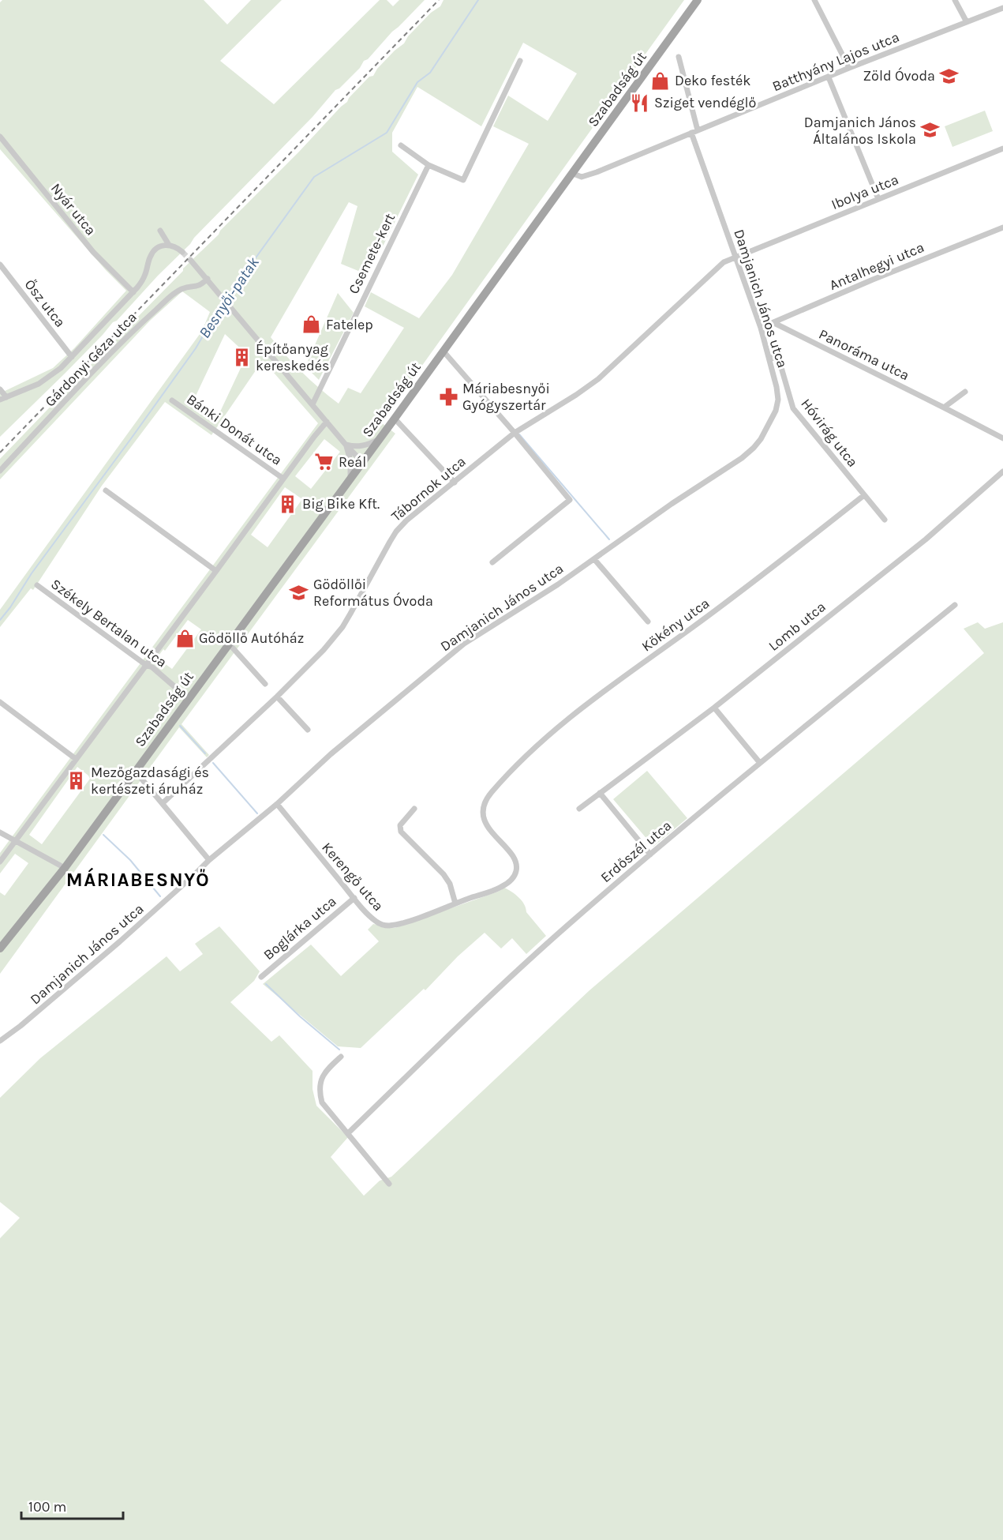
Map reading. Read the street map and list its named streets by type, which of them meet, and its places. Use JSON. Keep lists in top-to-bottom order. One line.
{"streets":{"main road":["Szabadság út"],"street":["Batthyány Lajos utca","Ibolya utca","Nyár utca","Csemete-kert","Antalhegyi utca","Damjanich János utca","Ősz utca","Panoráma utca","Gárdonyi Géza utca","Bánki Donát utca","Hóvirág utca","Tábornok utca","Székely Bertalan utca","Kökény utca","Lomb utca","Erdőszél utca","Kerengő utca","Boglárka utca"]},"crossings":[["Batthyány Lajos utca","Szabadság út"],["Batthyány Lajos utca","Damjanich János utca"],["Szabadság út","Székely Bertalan utca"],["Ibolya utca","Damjanich János utca"],["Ibolya utca","Tábornok utca"],["Antalhegyi utca","Damjanich János utca"],["Antalhegyi utca","Panoráma utca"],["Damjanich János utca","Hóvirág utca"],["Damjanich János utca","Tábornok utca"],["Damjanich János utca","Kerengő utca"],["Hóvirág utca","Kökény utca"],["Kökény utca","Kerengő utca"],["Kerengő utca","Boglárka utca"]],"districts":["MÁRIABESNYŐ"],"water":["Besnyői-patak"],"places":{"school or university":["Zöld Óvoda","Damjanich János Általános Iskola","Gödöllői Református Óvoda"],"shop":["Deko festék","Fatelep","Gödöllő Autóház"],"restaurant":["Sziget vendéglő"],"building":["Építőanyag kereskedés","Big Bike Kft.","Mezőgazdasági és kertészeti áruház"],"pharmacy":["Máriabesnyői Gyógyszertár"],"supermarket":["Reál"]},"scale_bar":"100 m"}
